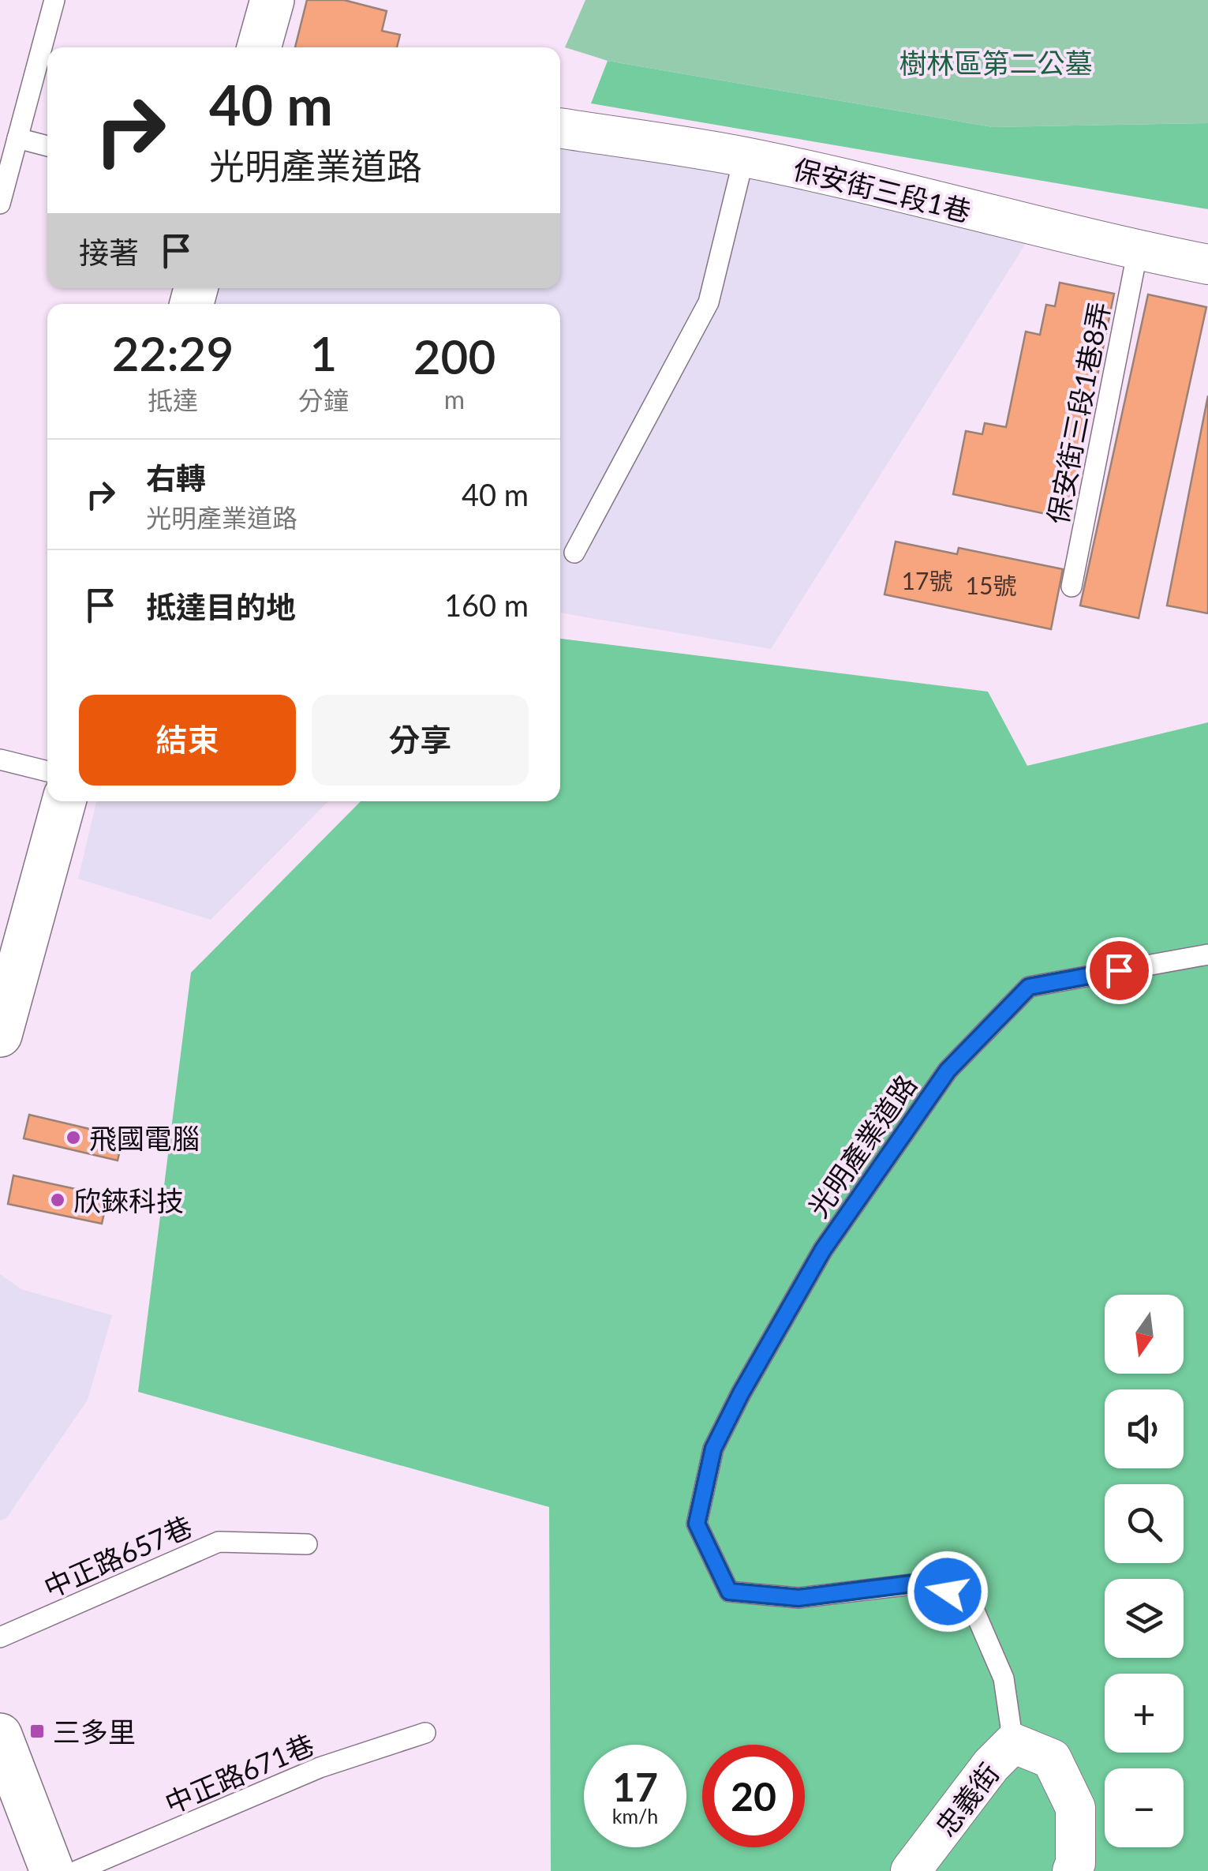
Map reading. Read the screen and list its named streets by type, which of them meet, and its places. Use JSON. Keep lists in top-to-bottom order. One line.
{"streets":{"street":["保安街三段1巷","忠義街"],"lane":["保安街三段1巷8弄","光明產業道路","中正路657巷","中正路671巷"]},"crossings":[["保安街三段1巷","保安街三段1巷8弄"],["光明產業道路","忠義街"]],"parks":["樹林區第二公墓"],"places":{"other":["飛國電腦","欣錸科技"],"transit":["三多里"]},"house_numbers":["17號","15號"],"north":"bottom","page":{"turn":["40 m","光明產業道路"],"then":"接著","eta":["22:29","抵達","1","分鐘","200","m"],"list":[{"name":"右轉","note":"光明產業道路","value":"40 m"},{"name":"抵達目的地","value":"160 m"}],"buttons":["結束","分享"],"map_buttons":["+","−"],"speed":"17 km/h","limit":"20"}}
